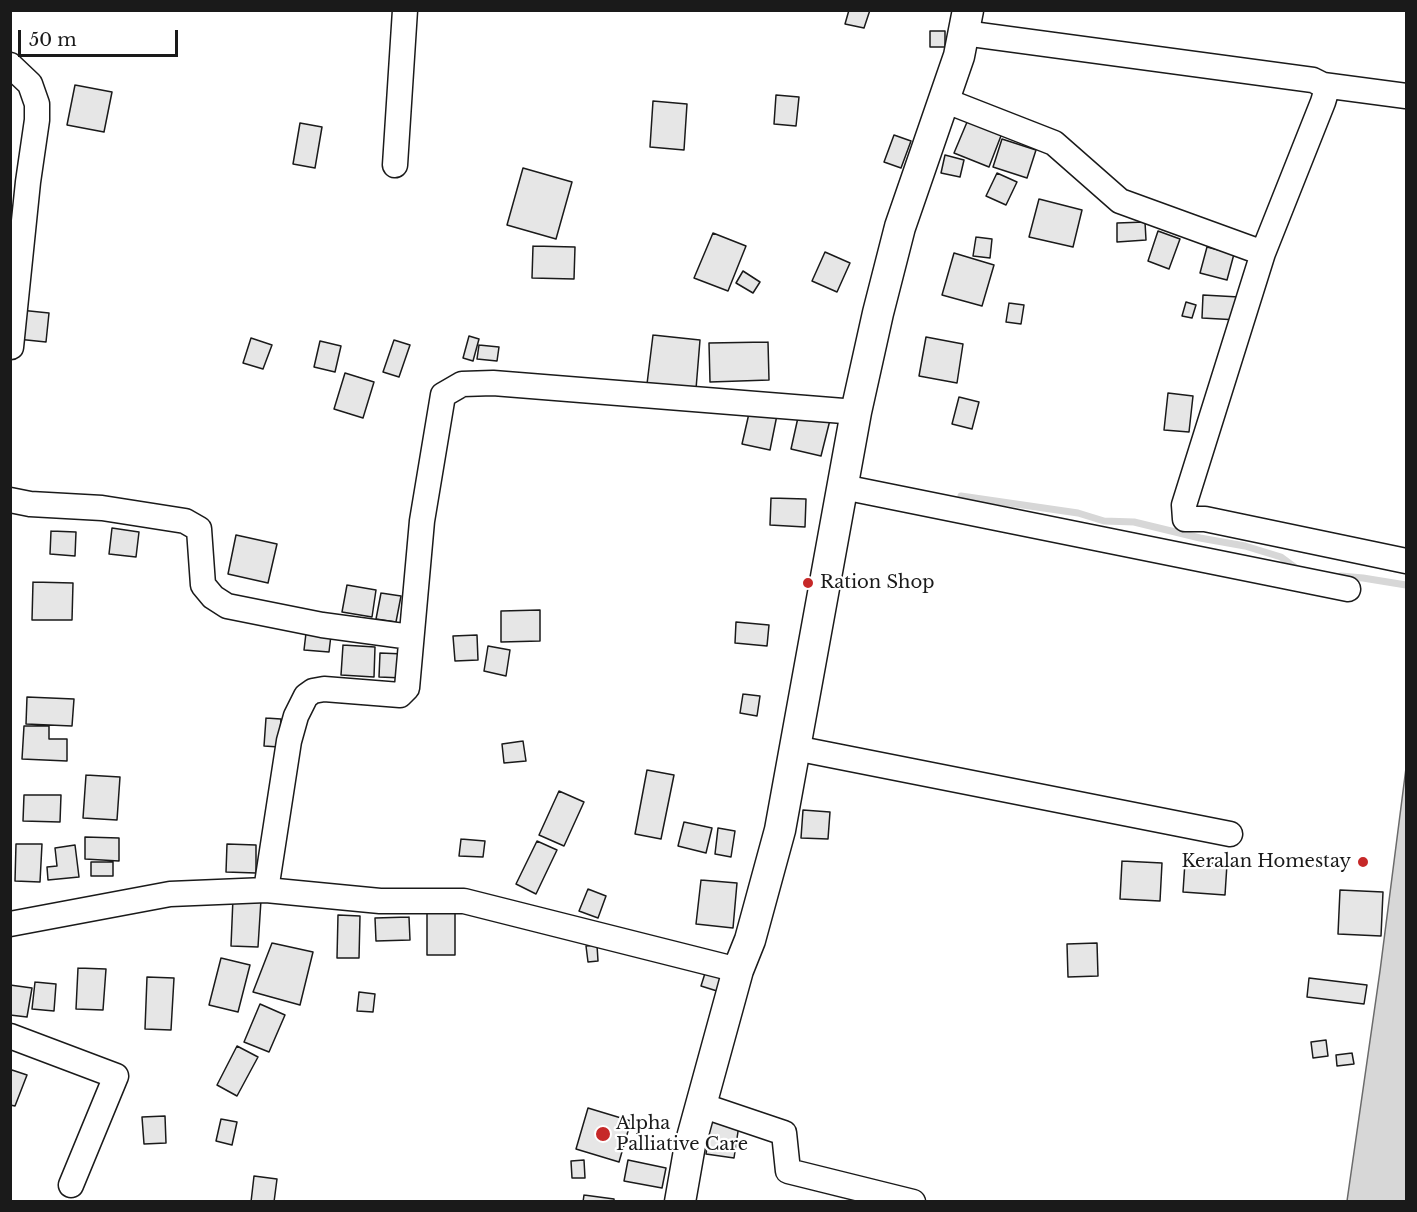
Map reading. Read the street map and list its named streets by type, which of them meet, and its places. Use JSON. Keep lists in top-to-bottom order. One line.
{"places":["Ration Shop","Keralan Homestay","Alpha Palliative Care"],"scale_bar":"50 m"}
